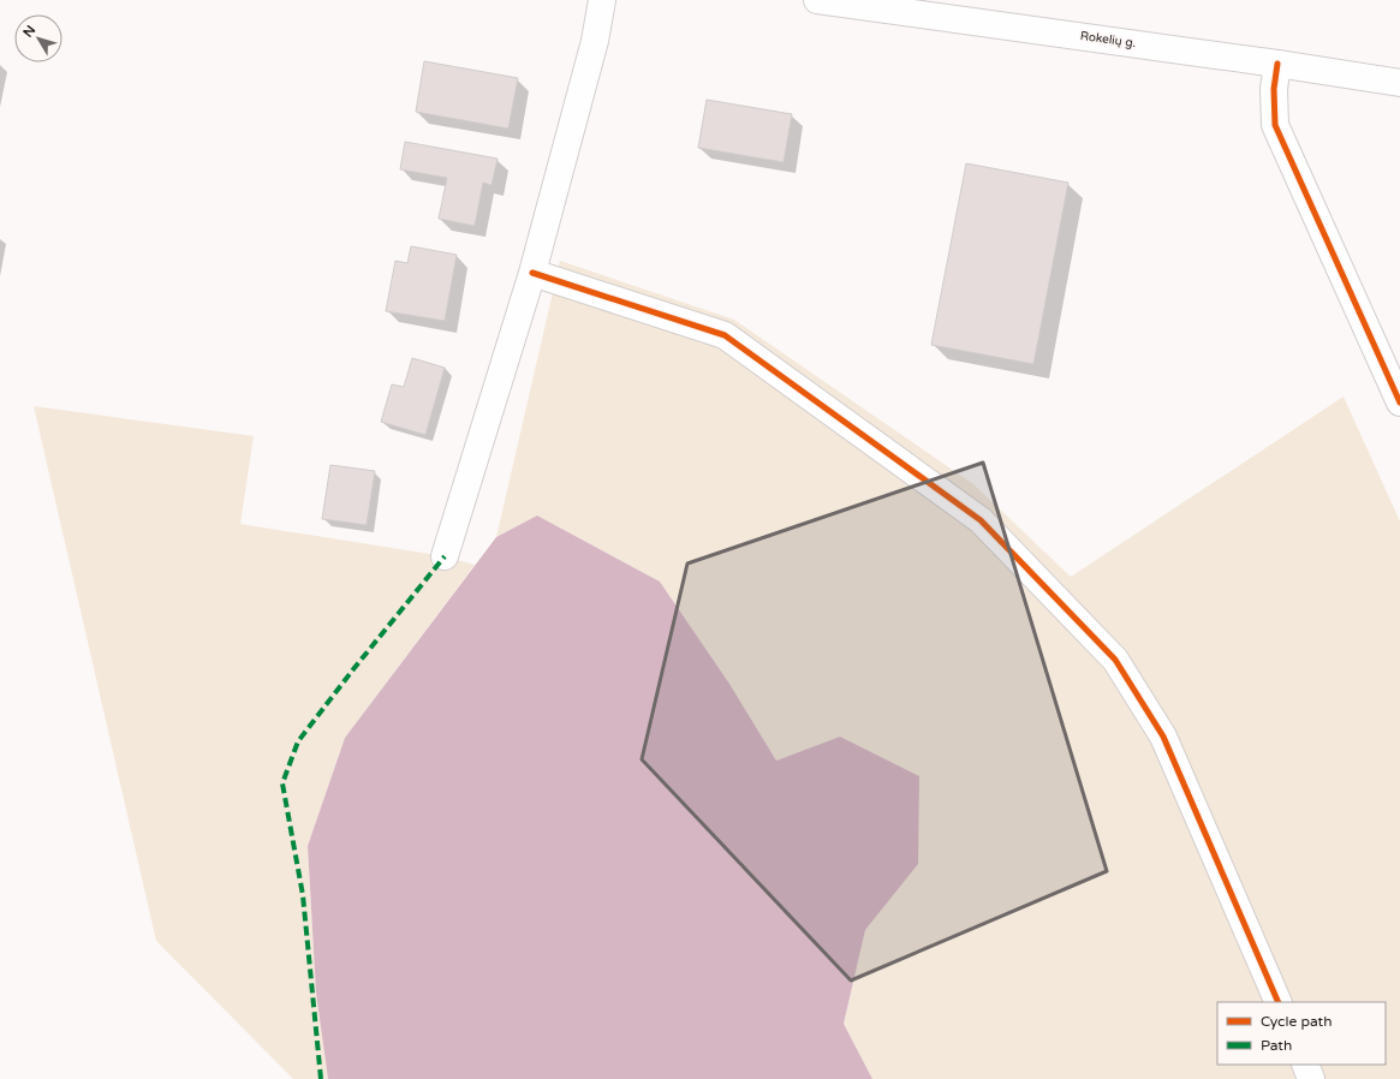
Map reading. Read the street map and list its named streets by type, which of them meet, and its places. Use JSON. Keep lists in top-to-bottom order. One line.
{"streets":{"street":["Rokelių g."]},"legend":["Cycle path","Path"],"north":"top left"}
